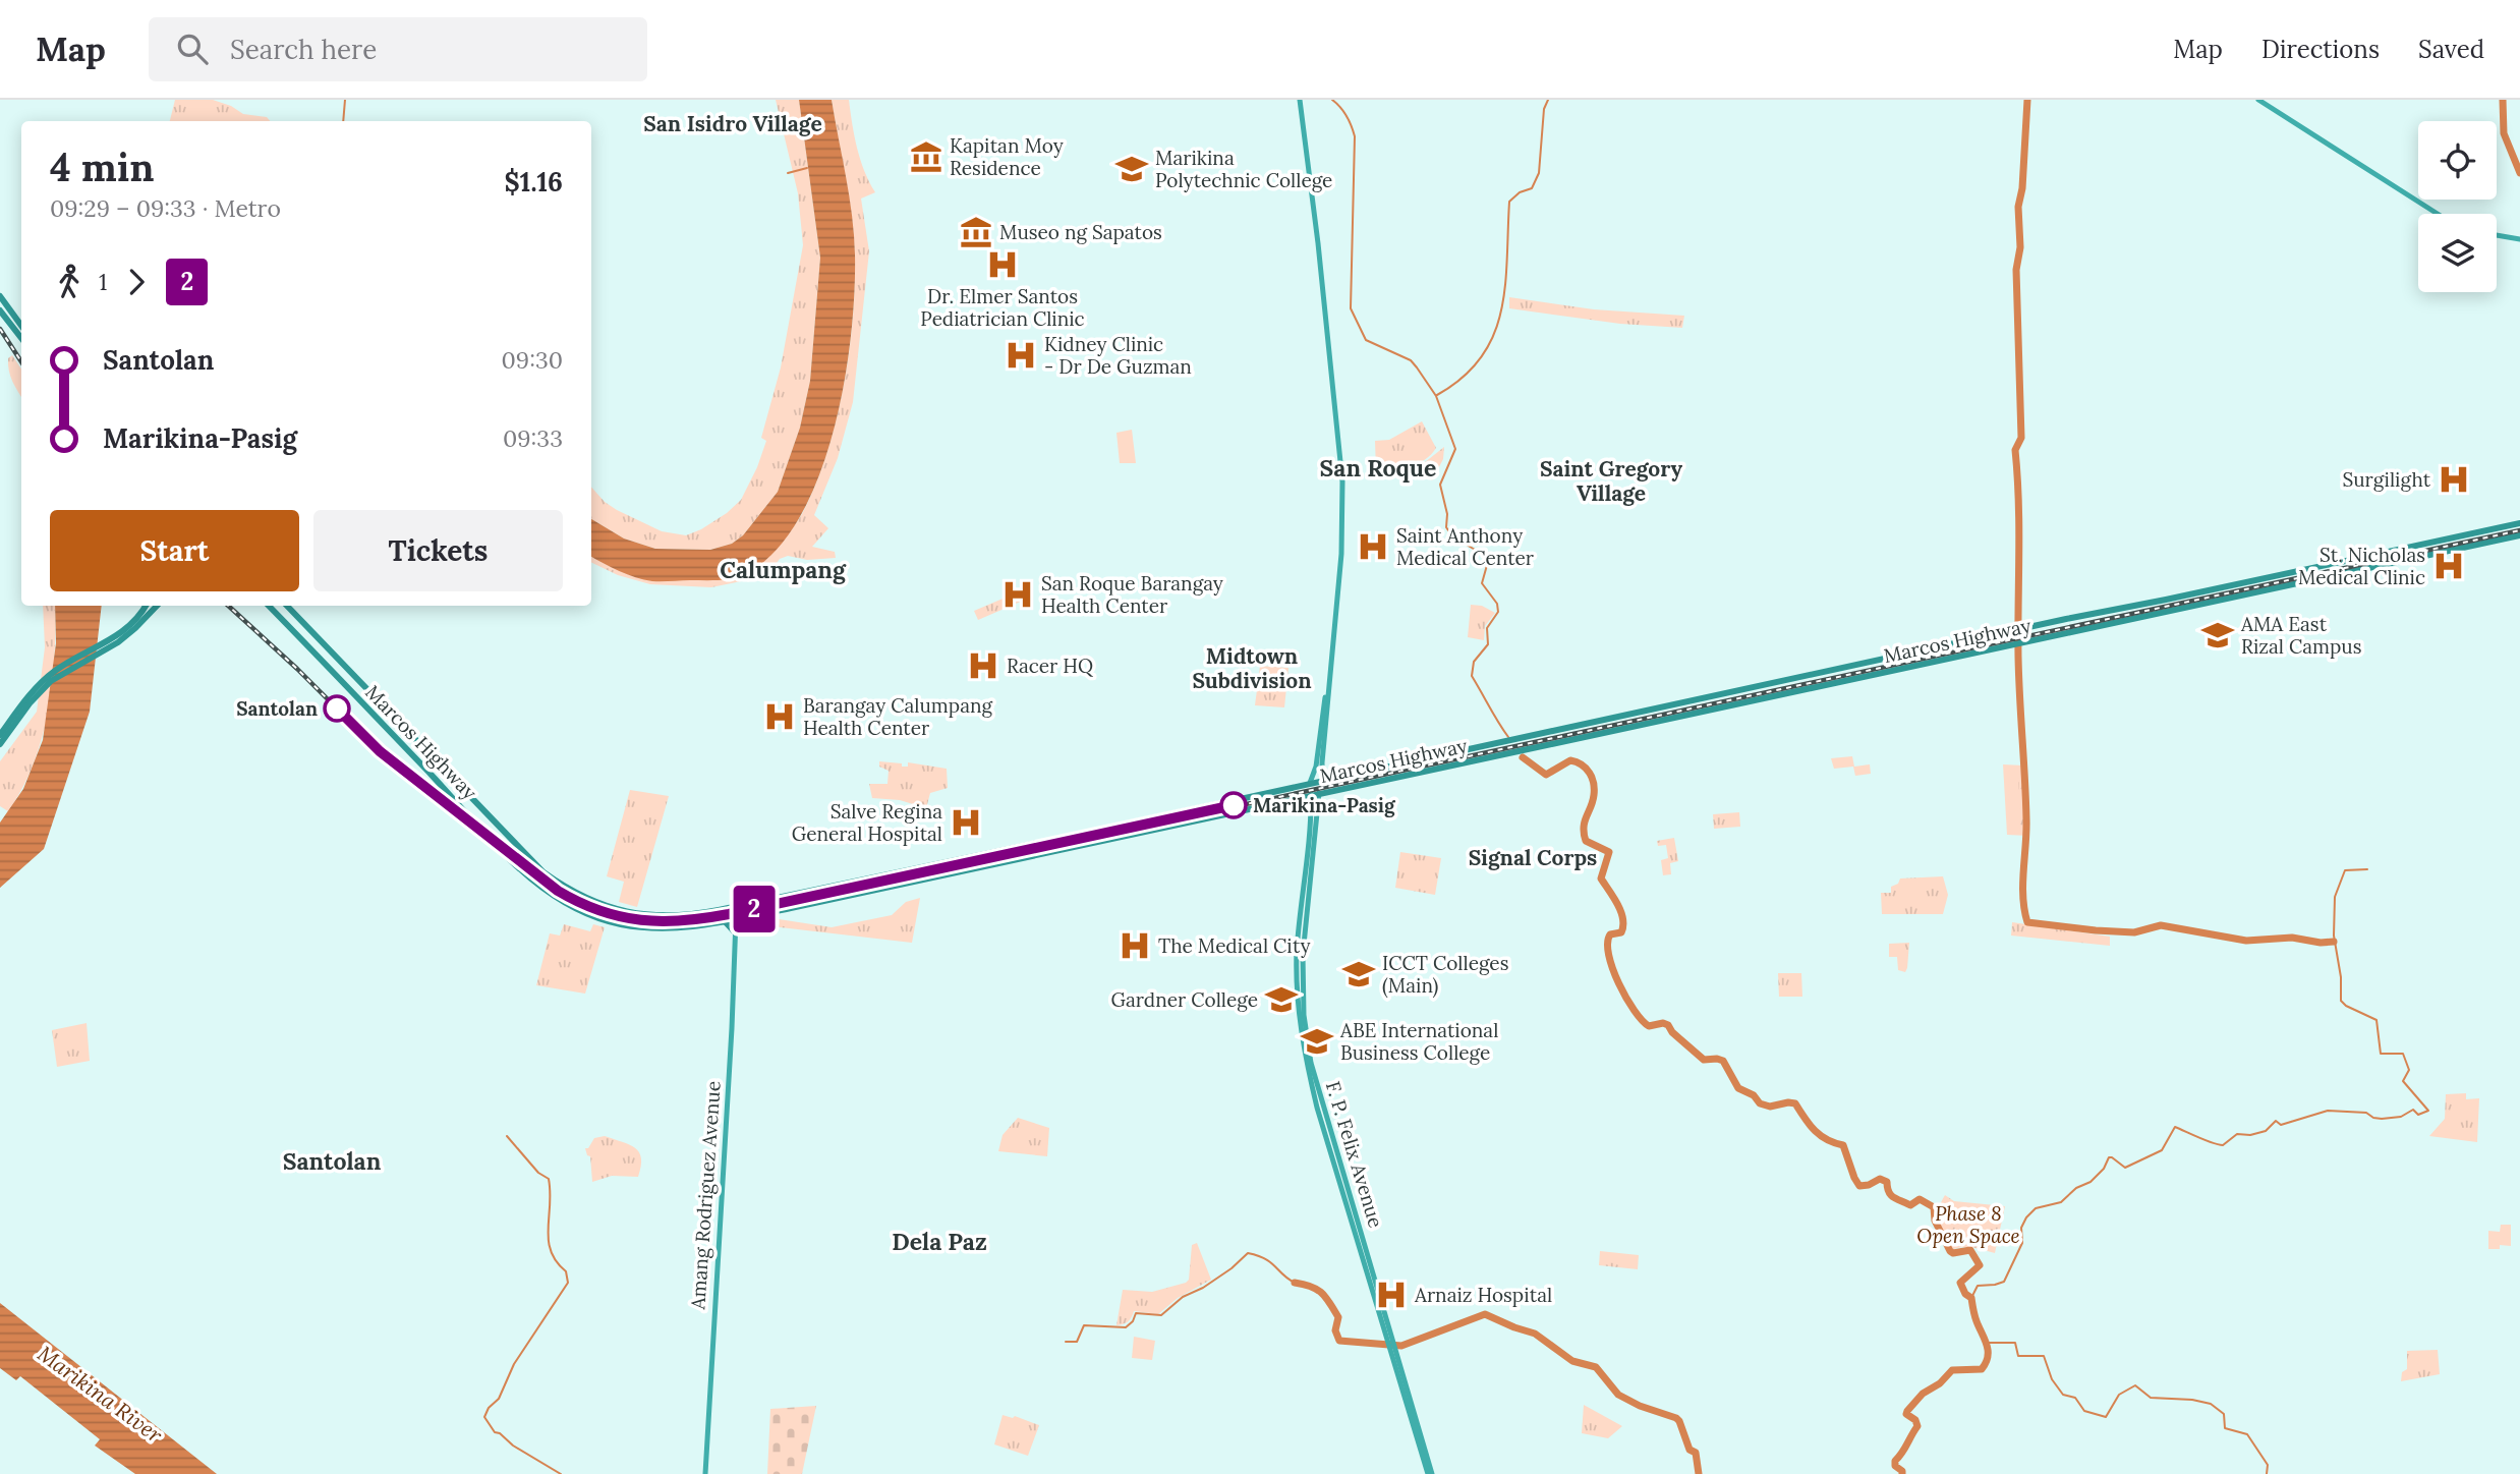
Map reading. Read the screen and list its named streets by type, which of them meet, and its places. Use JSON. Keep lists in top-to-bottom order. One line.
{"streets":{"main road":["Marcos Highway","F. P. Felix Avenue","Amang Rodriguez Avenue"]},"crossings":[["Marcos Highway","F. P. Felix Avenue"],["Marcos Highway","Amang Rodriguez Avenue"]],"districts":["San Isidro Village","San Roque","Saint Gregory Village","Calumpang","Midtown Subdivision","Signal Corps","Santolan","Dela Paz"],"water":["Marikina River"],"parks":["Phase 8 Open Space"],"places":{"museum":["Kapitan Moy Residence","Museo ng Sapatos"],"school or university":["Marikina Polytechnic College","AMA East Rizal Campus","ICCT Colleges (Main)","Gardner College","ABE International Business College"],"hospital":["Dr. Elmer Santos Pediatrician Clinic","Kidney Clinic - Dr De Guzman","Surgilight","Saint Anthony Medical Center","St. Nicholas Medical Clinic","San Roque Barangay Health Center","Racer HQ","Barangay Calumpang Health Center","Salve Regina General Hospital","The Medical City","Arnaiz Hospital"],"other":["Santolan","Marikina-Pasig"]},"lines":["metro line 2"],"page":{"header":"Map","search":"Search here","nav":["Map","Directions","Saved"],"on_map":"2","heading":["4 min","09:29 – 09:33 · Metro","$1.16"],"legs":["1","2"],"list":[{"name":"Santolan","value":"09:30"},{"name":"Marikina-Pasig","value":"09:33"}],"buttons":["Start","Tickets"]}}
